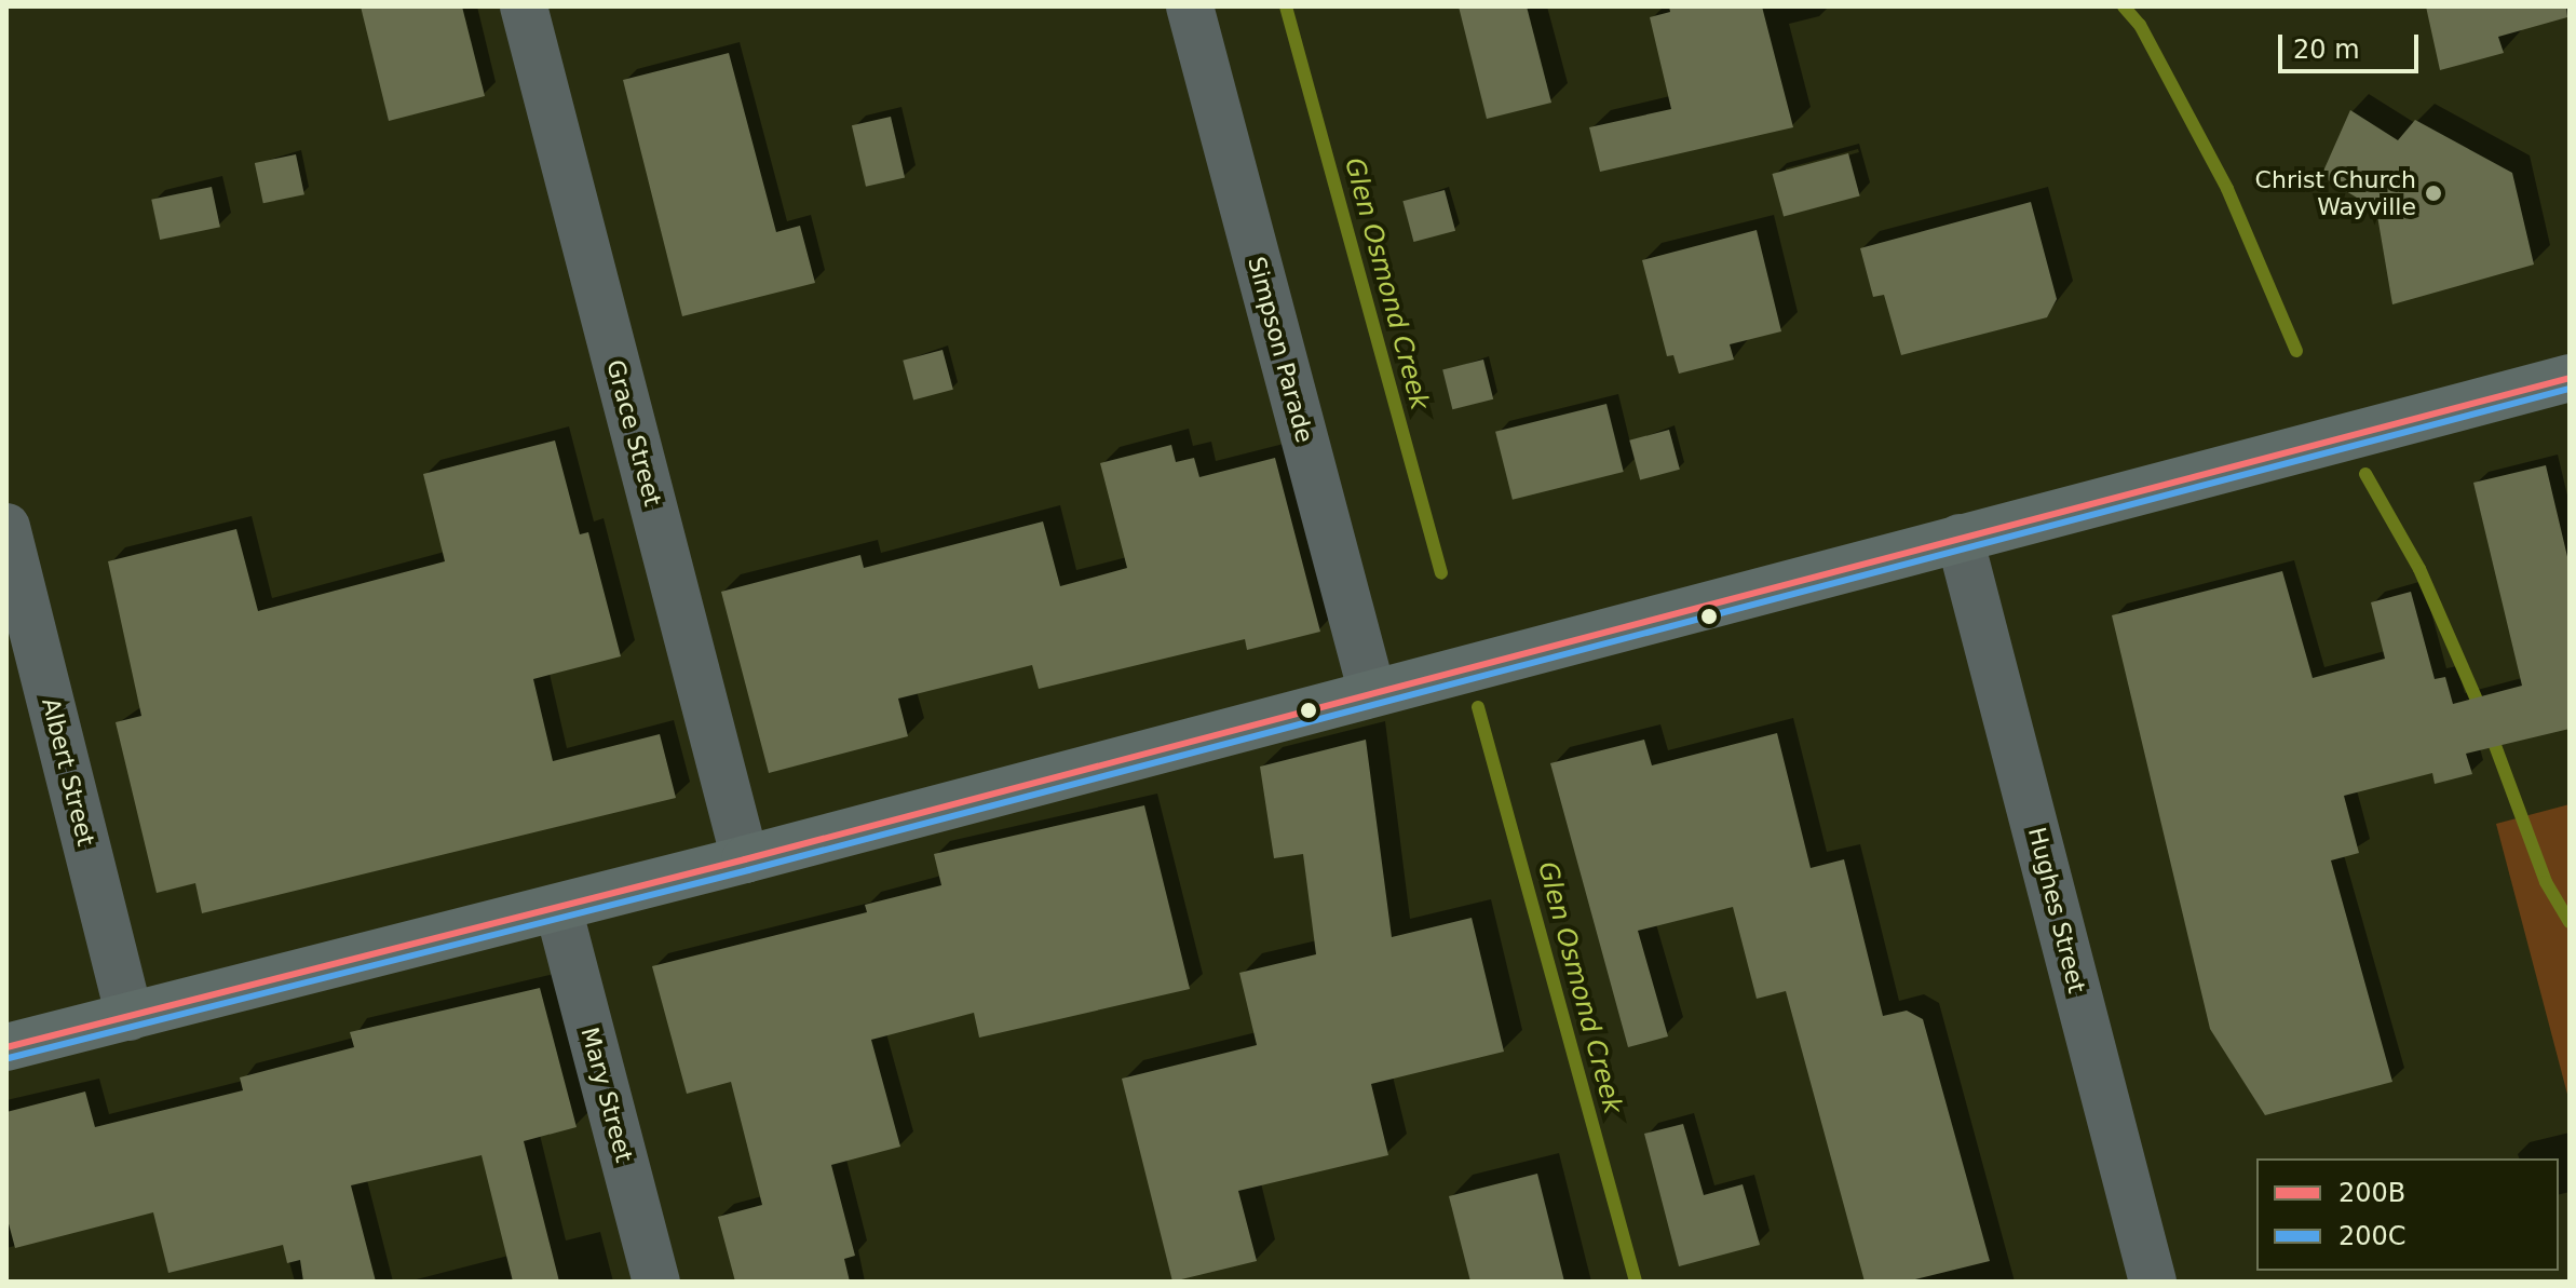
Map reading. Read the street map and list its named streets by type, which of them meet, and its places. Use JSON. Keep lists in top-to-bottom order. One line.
{"streets":{"street":["Simpson Parade","Grace Street","Albert Street","Hughes Street","Mary Street"]},"water":["Glen Osmond Creek"],"places":["Christ Church Wayville"],"lines":["transit line 200B","transit line 200C"],"legend":["200B","200C"],"scale_bar":"20 m"}
